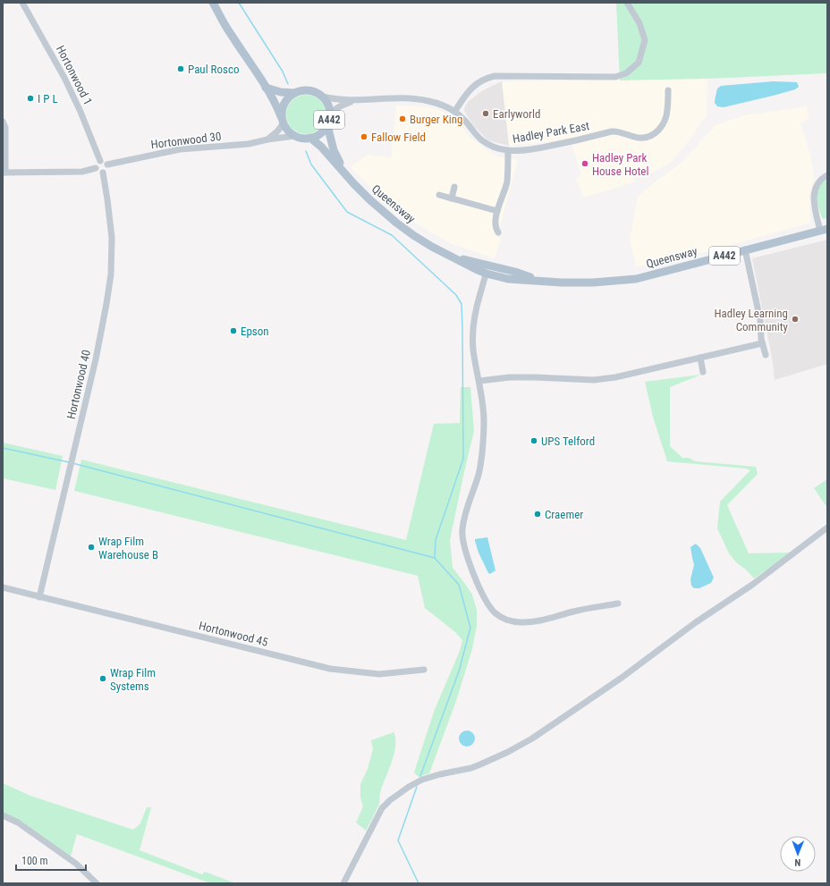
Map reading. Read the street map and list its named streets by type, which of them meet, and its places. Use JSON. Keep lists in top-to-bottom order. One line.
{"streets":{"main road":["A442","Queensway"],"street":["Hortonwood 1","Hadley Park East","Hortonwood 30","Hortonwood 40","Hortonwood 45"]},"crossings":[["Hortonwood 1","Hortonwood 30"],["Hortonwood 1","Hortonwood 40"],["A442","Hadley Park East"],["A442","Hortonwood 30"],["A442","Queensway"],["Hadley Park East","Hortonwood 30"],["Hadley Park East","Queensway"],["Hortonwood 30","Queensway"],["Hortonwood 30","Hortonwood 40"],["Hortonwood 40","Hortonwood 45"]],"places":["Paul Rosco","I P L","Earlyworld","Burger King","Fallow Field","Hadley Park House Hotel","Hadley Learning Community","Epson","UPS Telford","Craemer","Wrap Film Warehouse B","Wrap Film Systems"],"scale_bar":"100 m","north":"bottom"}
